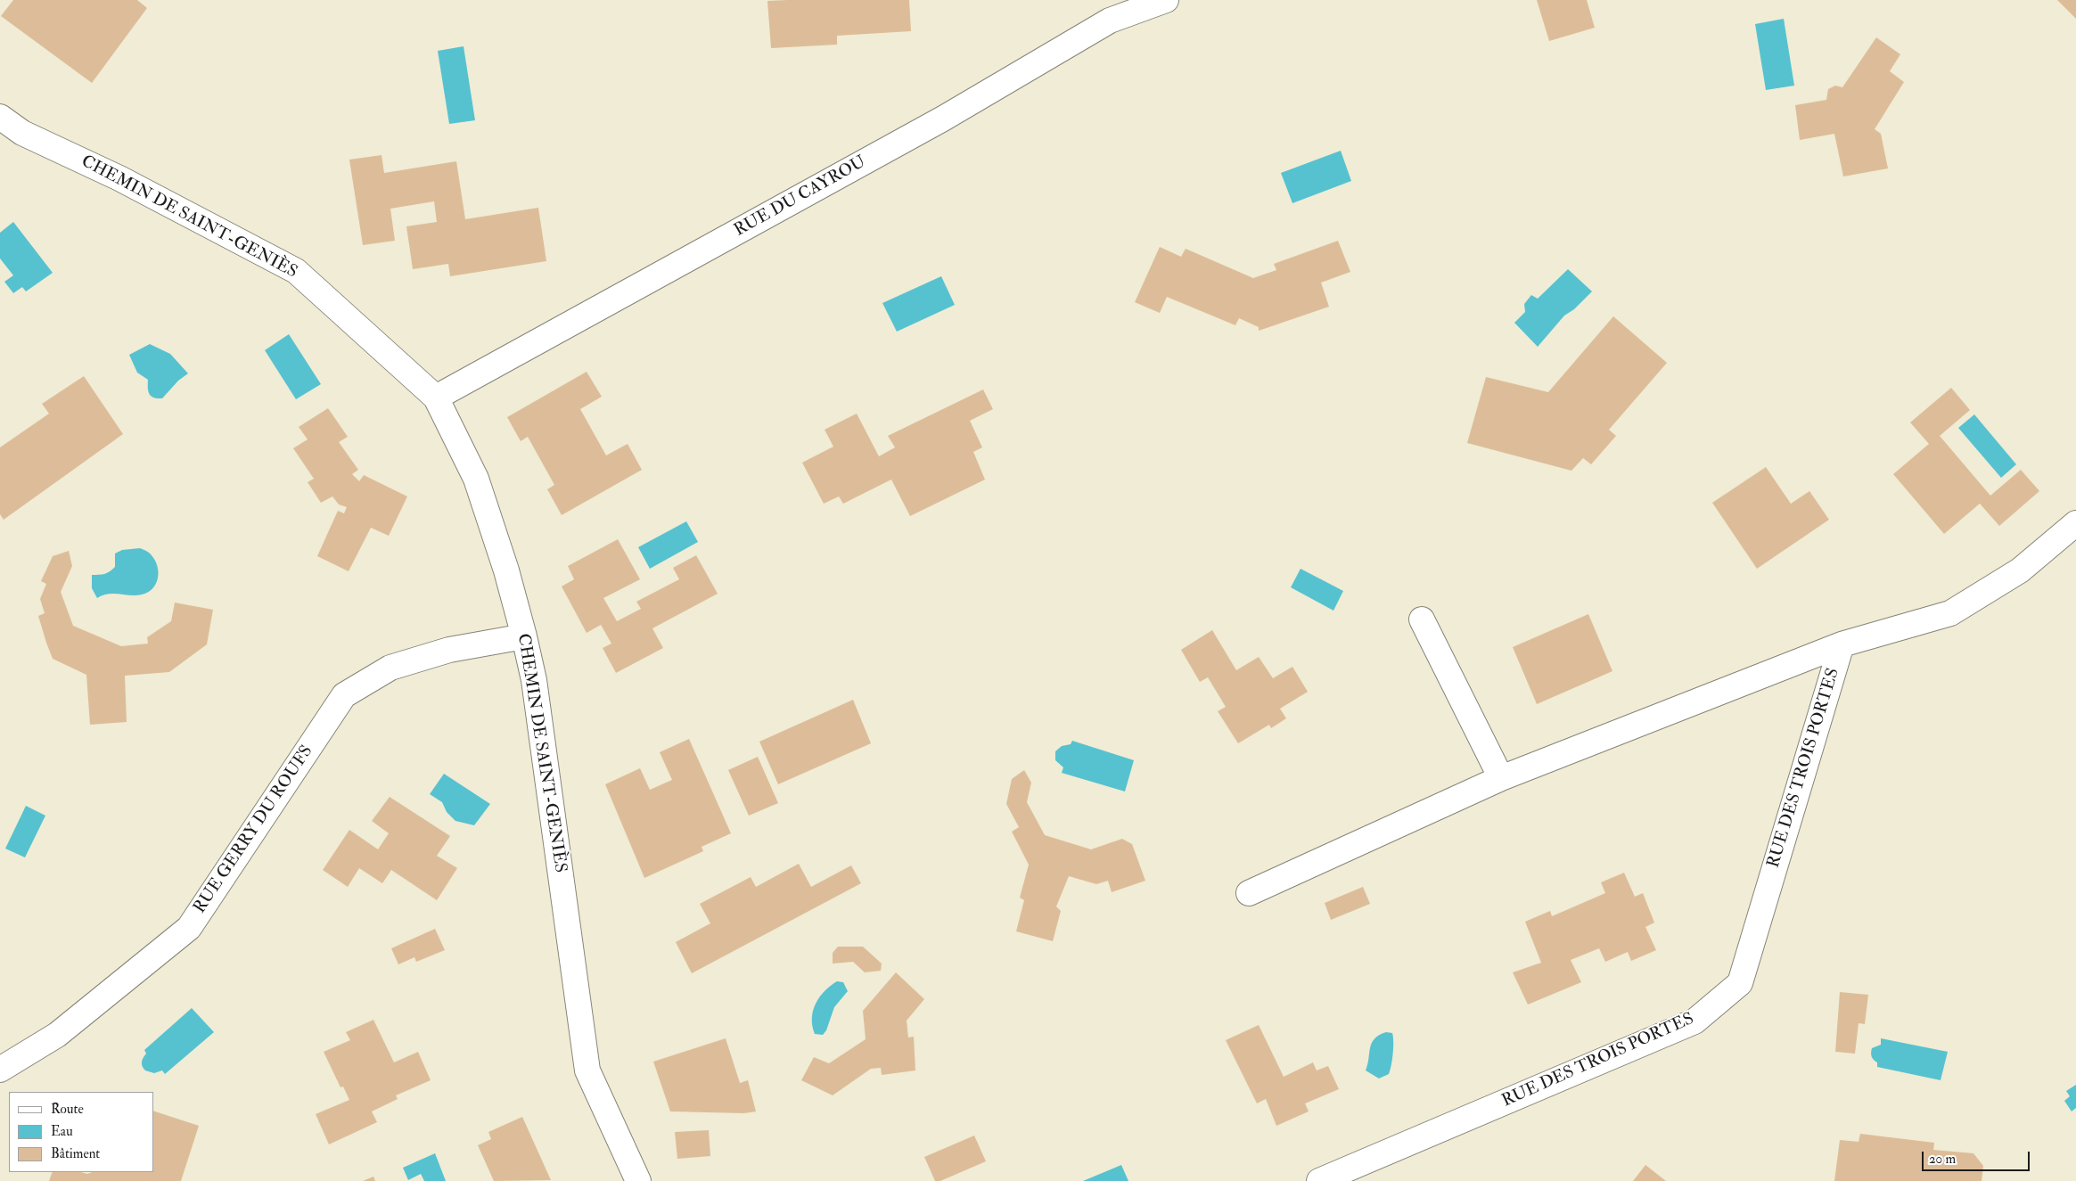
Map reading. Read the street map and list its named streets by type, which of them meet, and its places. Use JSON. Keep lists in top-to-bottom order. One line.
{"streets":{"street":["RUE DU CAYROU","CHEMIN DE SAINT-GENIÈS","RUE DES TROIS PORTES","RUE GERRY DU ROUFS"]},"crossings":[["RUE DU CAYROU","CHEMIN DE SAINT-GENIÈS"],["CHEMIN DE SAINT-GENIÈS","RUE GERRY DU ROUFS"]],"legend":["Route","Eau","Bâtiment"],"scale_bar":"20 m"}
